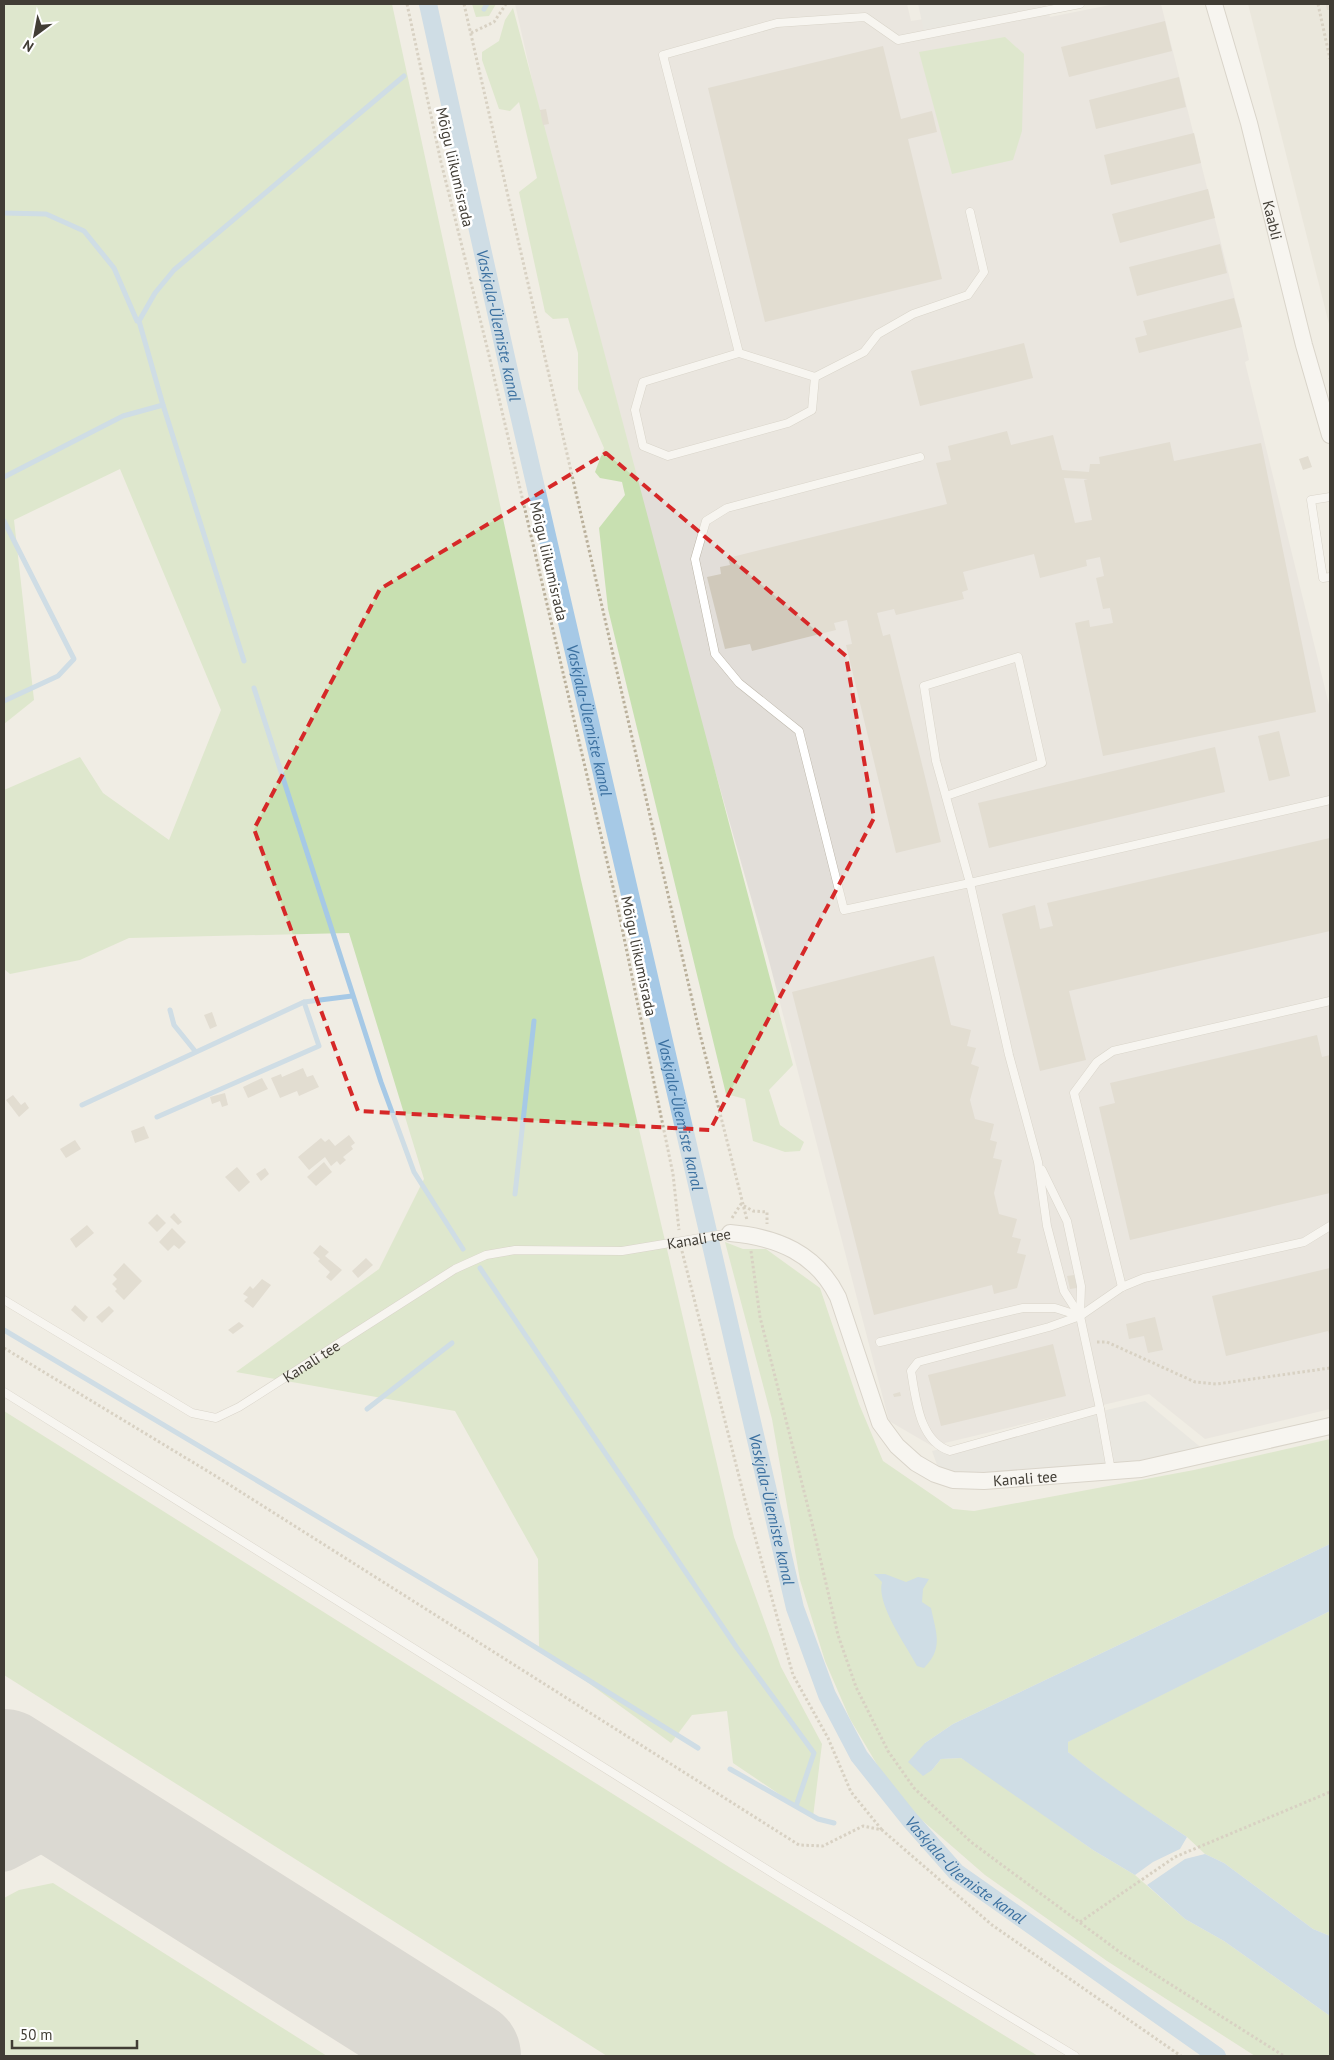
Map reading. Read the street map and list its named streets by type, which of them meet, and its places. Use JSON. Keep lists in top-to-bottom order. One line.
{"streets":{"street":["Kaabli","Kanali tee"],"path":["Mõigu liikumisrada"]},"crossings":[["Mõigu liikumisrada","Kanali tee"]],"water":["Vaskjala-Ülemiste kanal"],"scale_bar":"50 m","north":"bottom left"}
